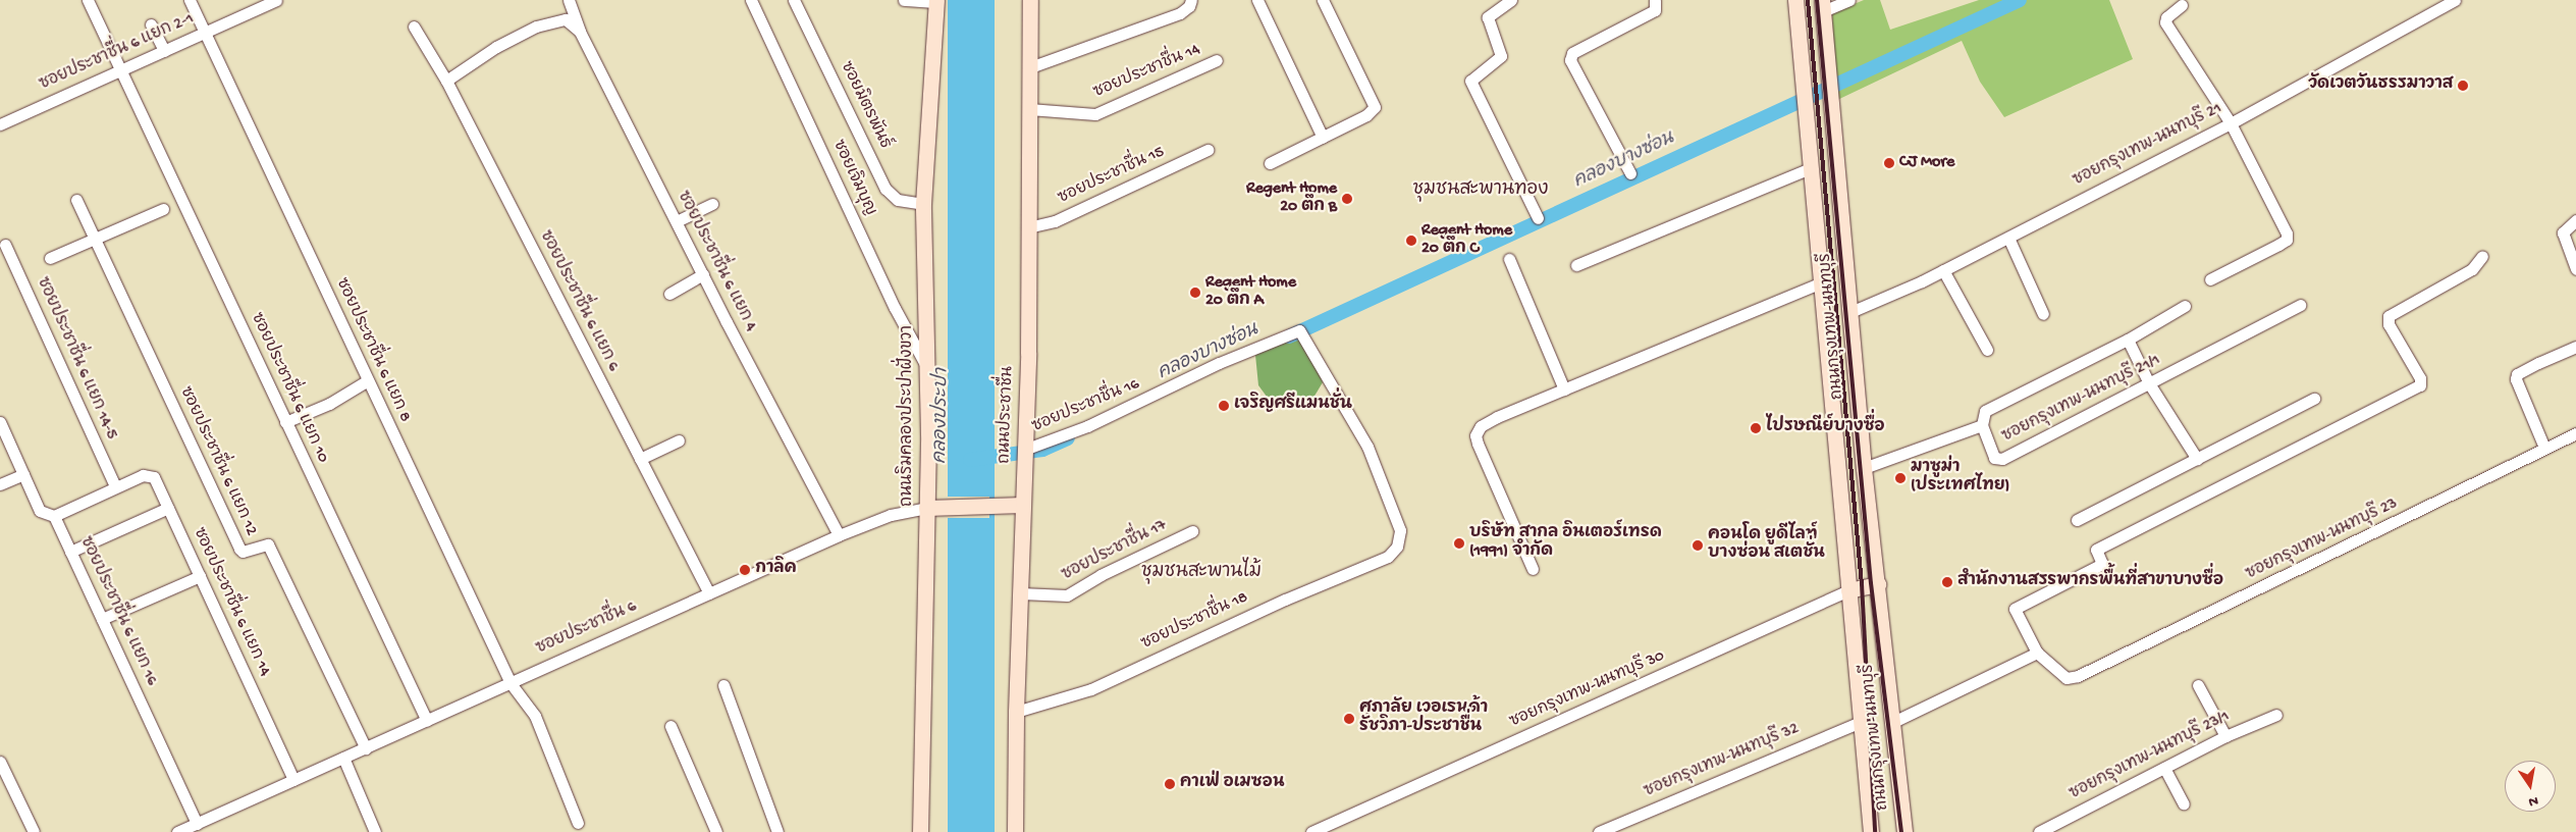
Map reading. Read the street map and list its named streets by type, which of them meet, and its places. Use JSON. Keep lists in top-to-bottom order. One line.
{"streets":{"main road":["ถนนกรุงเทพ-นนทบุรี","ถนนประชาชื่น","ถนนริมคลองประปาฝั่งขวา","ซอยประชาชื่น 6"],"street":["ซอยประชาชื่น 6 แยก 2-1","ซอยประชาชื่น 14","ซอยมิตรพันธ์","ซอยกรุงเทพ-นนทบุรี 21","ซอยประชาชื่น 15","ซอยเจิมบุญ","ซอยประชาชื่น 6 แยก 4","ซอยประชาชื่น 6 แยก 6","ซอยประชาชื่น 6 แยก 8","ซอยประชาชื่น 6 แยก 14-5","ซอยประชาชื่น 6 แยก 10","ซอยกรุงเทพ-นนทบุรี 21/1","ซอยประชาชื่น 16","ซอยประชาชื่น 6 แยก 12","ซอยกรุงเทพ-นนทบุรี 23","ซอยประชาชื่น 17","ซอยประชาชื่น 6 แยก 14","ซอยประชาชื่น 6 แยก 16","ซอยประชาชื่น 18","ซอยกรุงเทพ-นนทบุรี 30","ซอยกรุงเทพ-นนทบุรี 23/1","ซอยกรุงเทพ-นนทบุรี 32"]},"crossings":[["ซอยประชาชื่น 6 แยก 2-1","ซอยประชาชื่น 6 แยก 8"],["ซอยประชาชื่น 6 แยก 2-1","ซอยประชาชื่น 6 แยก 10"],["ซอยประชาชื่น 14","ถนนประชาชื่น"],["ซอยมิตรพันธ์","ถนนริมคลองประปาฝั่งขวา"],["ซอยกรุงเทพ-นนทบุรี 21","ถนนกรุงเทพ-นนทบุรี"],["ซอยประชาชื่น 15","ถนนประชาชื่น"],["ซอยเจิมบุญ","ถนนริมคลองประปาฝั่งขวา"],["ซอยประชาชื่น 6 แยก 4","ซอยประชาชื่น 6"],["ซอยประชาชื่น 6 แยก 6","ซอยประชาชื่น 6"],["ถนนกรุงเทพ-นนทบุรี","ซอยกรุงเทพ-นนทบุรี 21/1"],["ถนนกรุงเทพ-นนทบุรี","ซอยกรุงเทพ-นนทบุรี 30"],["ถนนกรุงเทพ-นนทบุรี","ซอยกรุงเทพ-นนทบุรี 32"],["ซอยประชาชื่น 6 แยก 8","ซอยประชาชื่น 6"],["ซอยประชาชื่น 6 แยก 14-5","ซอยประชาชื่น 6 แยก 14"],["ซอยประชาชื่น 6 แยก 10","ซอยประชาชื่น 6"],["ซอยประชาชื่น 16","ถนนประชาชื่น"],["ซอยประชาชื่น 16","ซอยประชาชื่น 18"],["ถนนประชาชื่น","ซอยประชาชื่น 17"],["ถนนประชาชื่น","ซอยประชาชื่น 18"],["ถนนประชาชื่น","ซอยประชาชื่น 6"],["ถนนริมคลองประปาฝั่งขวา","ซอยประชาชื่น 6"],["ซอยประชาชื่น 6 แยก 12","ซอยประชาชื่น 6"],["ซอยประชาชื่น 6 แยก 14","ซอยประชาชื่น 6"],["ซอยประชาชื่น 6 แยก 16","ซอยประชาชื่น 6"]],"districts":["ชุมชนสะพานทอง","ชุมชนสะพานไม้"],"water":["คลองบางซ่อน","คลองประปา"],"places":["วัดเวตวันธรรมาวาส","CJ More","Regent Home 20 ตึก B","Regent Home 20 ตึก C","Regent Home 20 ตึก A","เจริญศรีแมนชั่น","ไปรษณีย์บางซื่อ","มาซูม่า (ประเทศไทย)","บริษัท สากล อินเตอร์เทรด (1991) จำกัด","คอนโด ยูดีไลท์ บางซ่อน สเตชั่น","กาลิค","สำนักงานสรรพากรพื้นที่สาขาบางซื่อ","ศุภาลัย เวอเรนด้า รัชวิภา-ประชาชื่น","คาเฟ่ อเมซอน"],"north":"bottom"}
